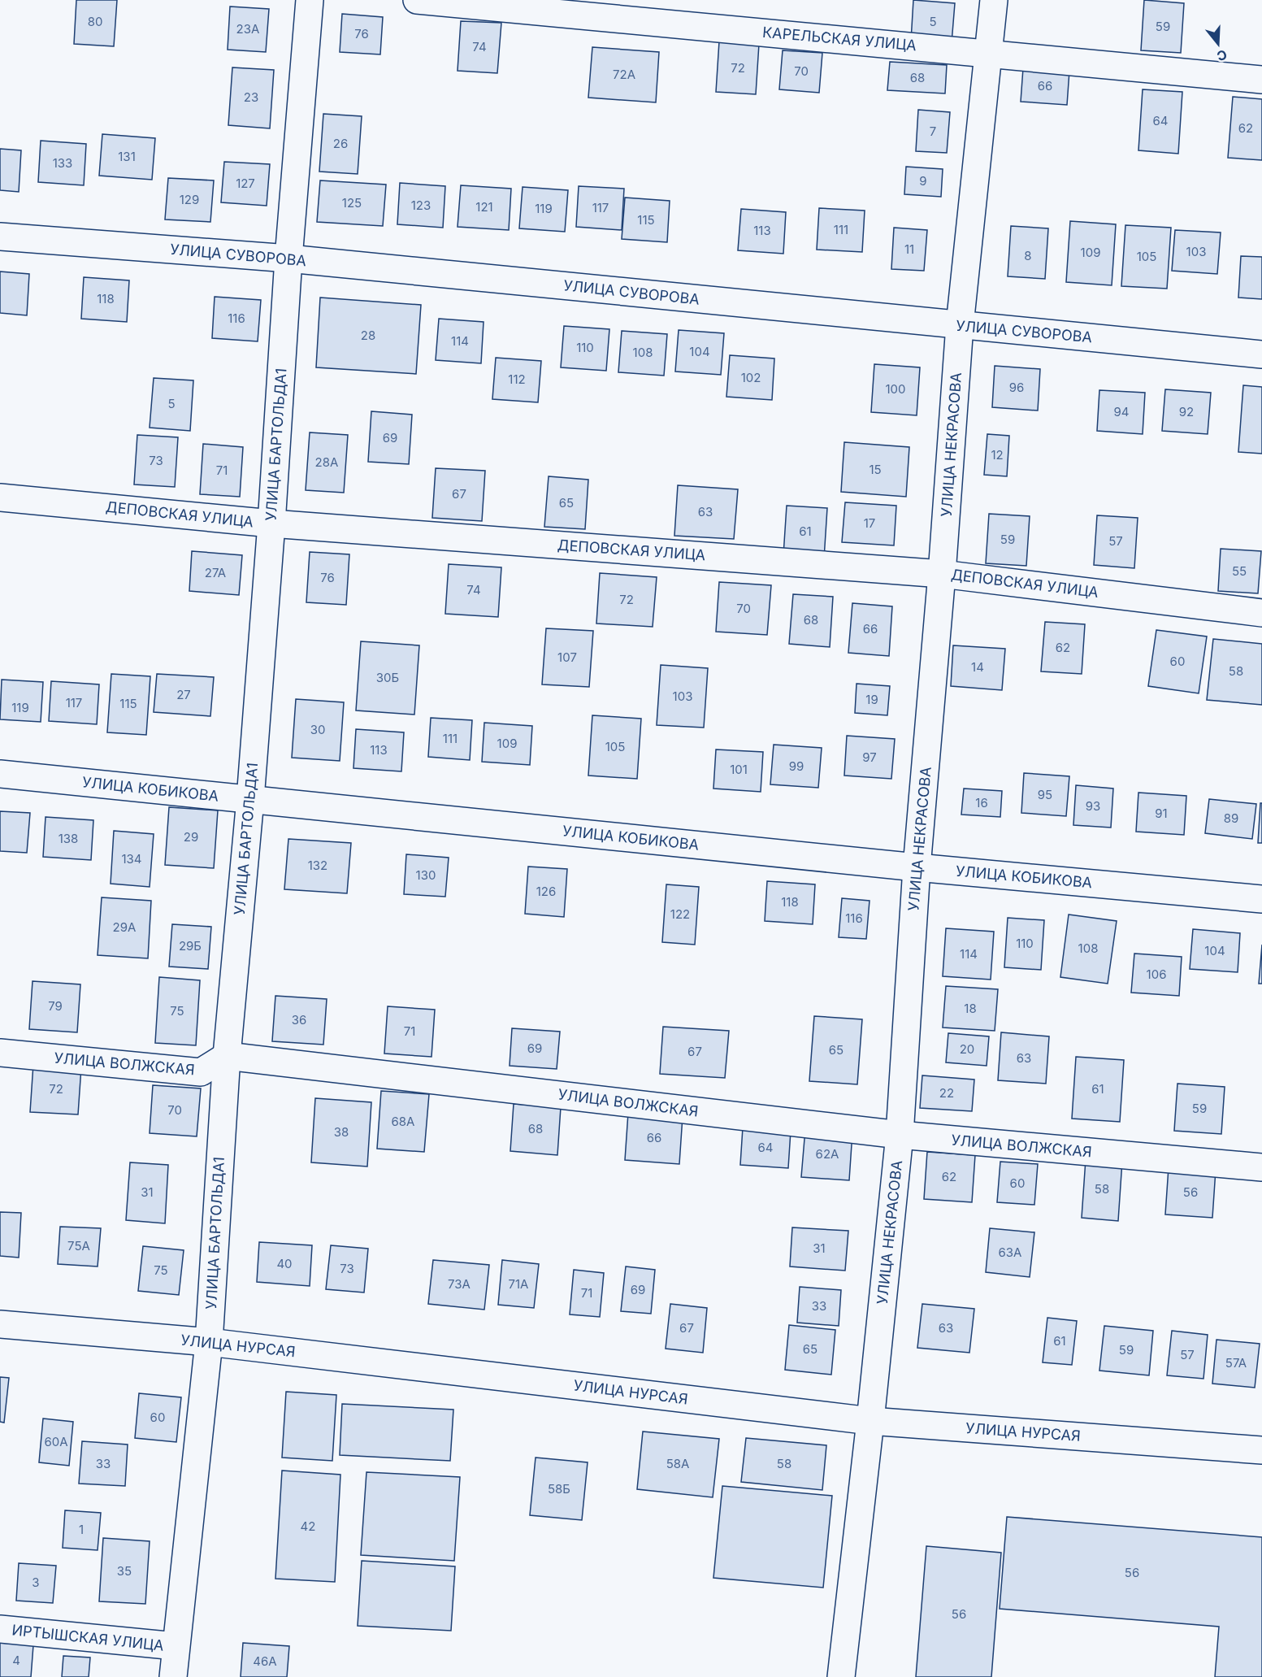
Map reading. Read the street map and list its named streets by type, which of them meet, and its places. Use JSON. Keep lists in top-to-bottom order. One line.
{"streets":{"street":["КАРЕЛЬСКАЯ УЛИЦА","УЛИЦА СУВОРОВА","УЛИЦА БАРТОЛЬДА1","УЛИЦА НЕКРАСОВА","ДЕПОВСКАЯ УЛИЦА","УЛИЦА КОБИКОВА","УЛИЦА ВОЛЖСКАЯ","УЛИЦА НУРСАЯ","ИРТЫШСКАЯ УЛИЦА"]},"crossings":[["КАРЕЛЬСКАЯ УЛИЦА","УЛИЦА НЕКРАСОВА"],["УЛИЦА СУВОРОВА","УЛИЦА БАРТОЛЬДА1"],["УЛИЦА СУВОРОВА","УЛИЦА НЕКРАСОВА"],["УЛИЦА БАРТОЛЬДА1","ДЕПОВСКАЯ УЛИЦА"],["УЛИЦА БАРТОЛЬДА1","УЛИЦА КОБИКОВА"],["УЛИЦА БАРТОЛЬДА1","УЛИЦА ВОЛЖСКАЯ"],["УЛИЦА БАРТОЛЬДА1","УЛИЦА НУРСАЯ"],["УЛИЦА БАРТОЛЬДА1","ИРТЫШСКАЯ УЛИЦА"],["УЛИЦА НЕКРАСОВА","ДЕПОВСКАЯ УЛИЦА"],["УЛИЦА НЕКРАСОВА","УЛИЦА КОБИКОВА"],["УЛИЦА НЕКРАСОВА","УЛИЦА ВОЛЖСКАЯ"],["УЛИЦА НЕКРАСОВА","УЛИЦА НУРСАЯ"]],"house_numbers":["80","5","59","23А","76","74","72","70","72А","68","66","23","64","62","7","26","131","133","9","127","129","125","123","121","117","119","115","111","113","11","103","109","8","105","118","116","28","114","110","104","108","102","112","96","100","5","94","92","69","12","73","28А","15","71","67","65","63","17","61","59","57","55","27А","76","74","72","70","68","66","62","107","60","14","58","30Б","27","103","19","117","115","119","30","111","109","105","113","97","99","101","95","16","93","91","89","29","138","134","132","130","126","118","122","116","29А","110","29Б","108","104","114","106","79","18","75","36","71","69","20","65","67","63","72","61","22","59","70","68А","68","38","66","64","62А","62","60","58","31","56","75А","31","63А","40","73","75","73А","71А","69","71","33","67","63","61","65","59","57","57А","60","60А","33","58А","58","58Б","42","1","35","56","3","56","4","46А"],"north":"bottom"}
